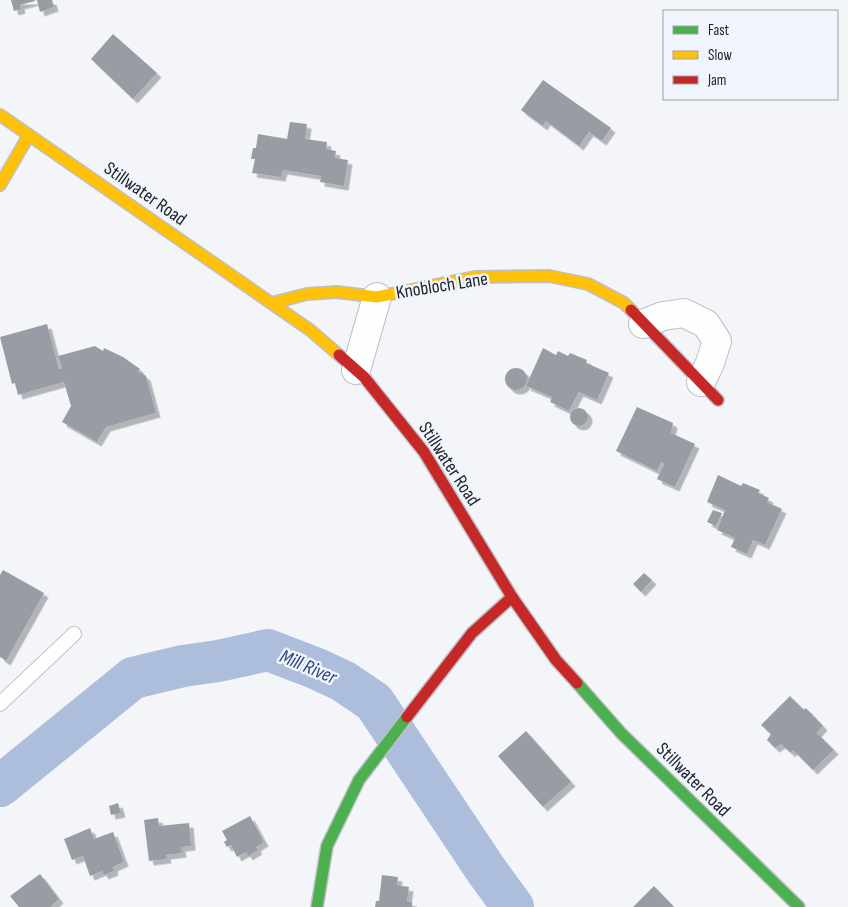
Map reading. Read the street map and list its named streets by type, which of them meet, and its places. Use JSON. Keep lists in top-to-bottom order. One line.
{"streets":{"main road":["Stillwater Road","Knobloch Lane"]},"crossings":[["Stillwater Road","Knobloch Lane"]],"water":["Mill River"],"legend":["Fast","Slow","Jam"]}
